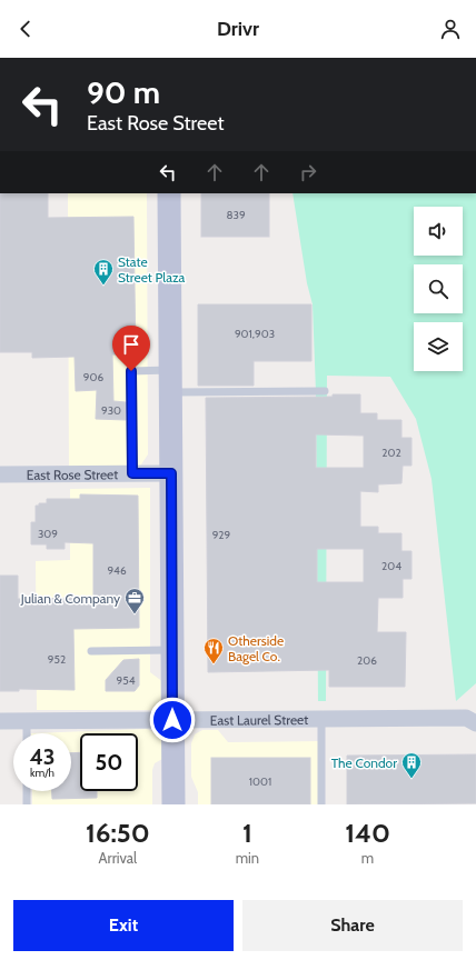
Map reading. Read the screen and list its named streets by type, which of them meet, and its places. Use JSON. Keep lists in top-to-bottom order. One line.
{"streets":{"street":["East Rose Street","East Laurel Street"]},"places":{"building":["State Street Plaza","The Condor"],"office":["Julian & Company"],"restaurant":["Otherside Bagel Co."]},"house_numbers":["839","901,903","906","930","202","309","929","204","946","952","206","954","1001"],"page":{"header":"Drivr","turn":["90 m","East Rose Street"],"speed":"43 km/h","limit":"50","eta":["16:50","Arrival","1","min","140","m"],"buttons":["Exit","Share"]}}
